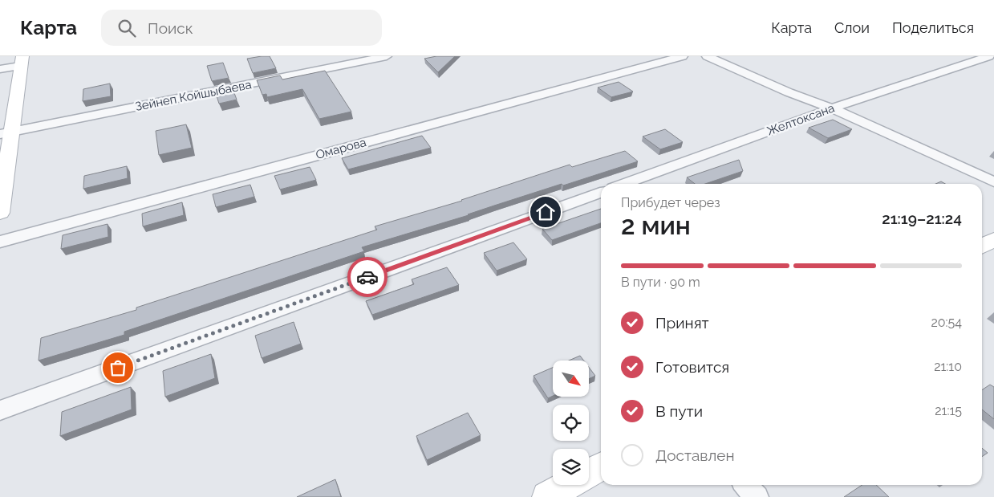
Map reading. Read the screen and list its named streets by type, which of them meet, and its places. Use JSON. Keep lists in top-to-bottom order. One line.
{"streets":{"street":["Зейнеп Койшыбаева","Желтоксана","Омарова"]},"north":"bottom right","page":{"header":"Карта","search":"Поиск","nav":["Карта","Слои","Поделиться"],"heading":["2 мин","Прибудет через","21:19–21:24"],"bar":"В пути · 90 m","list":[["Принят","20:54"],["Готовится","21:10"],["В пути","21:15"],"Доставлен"]}}
